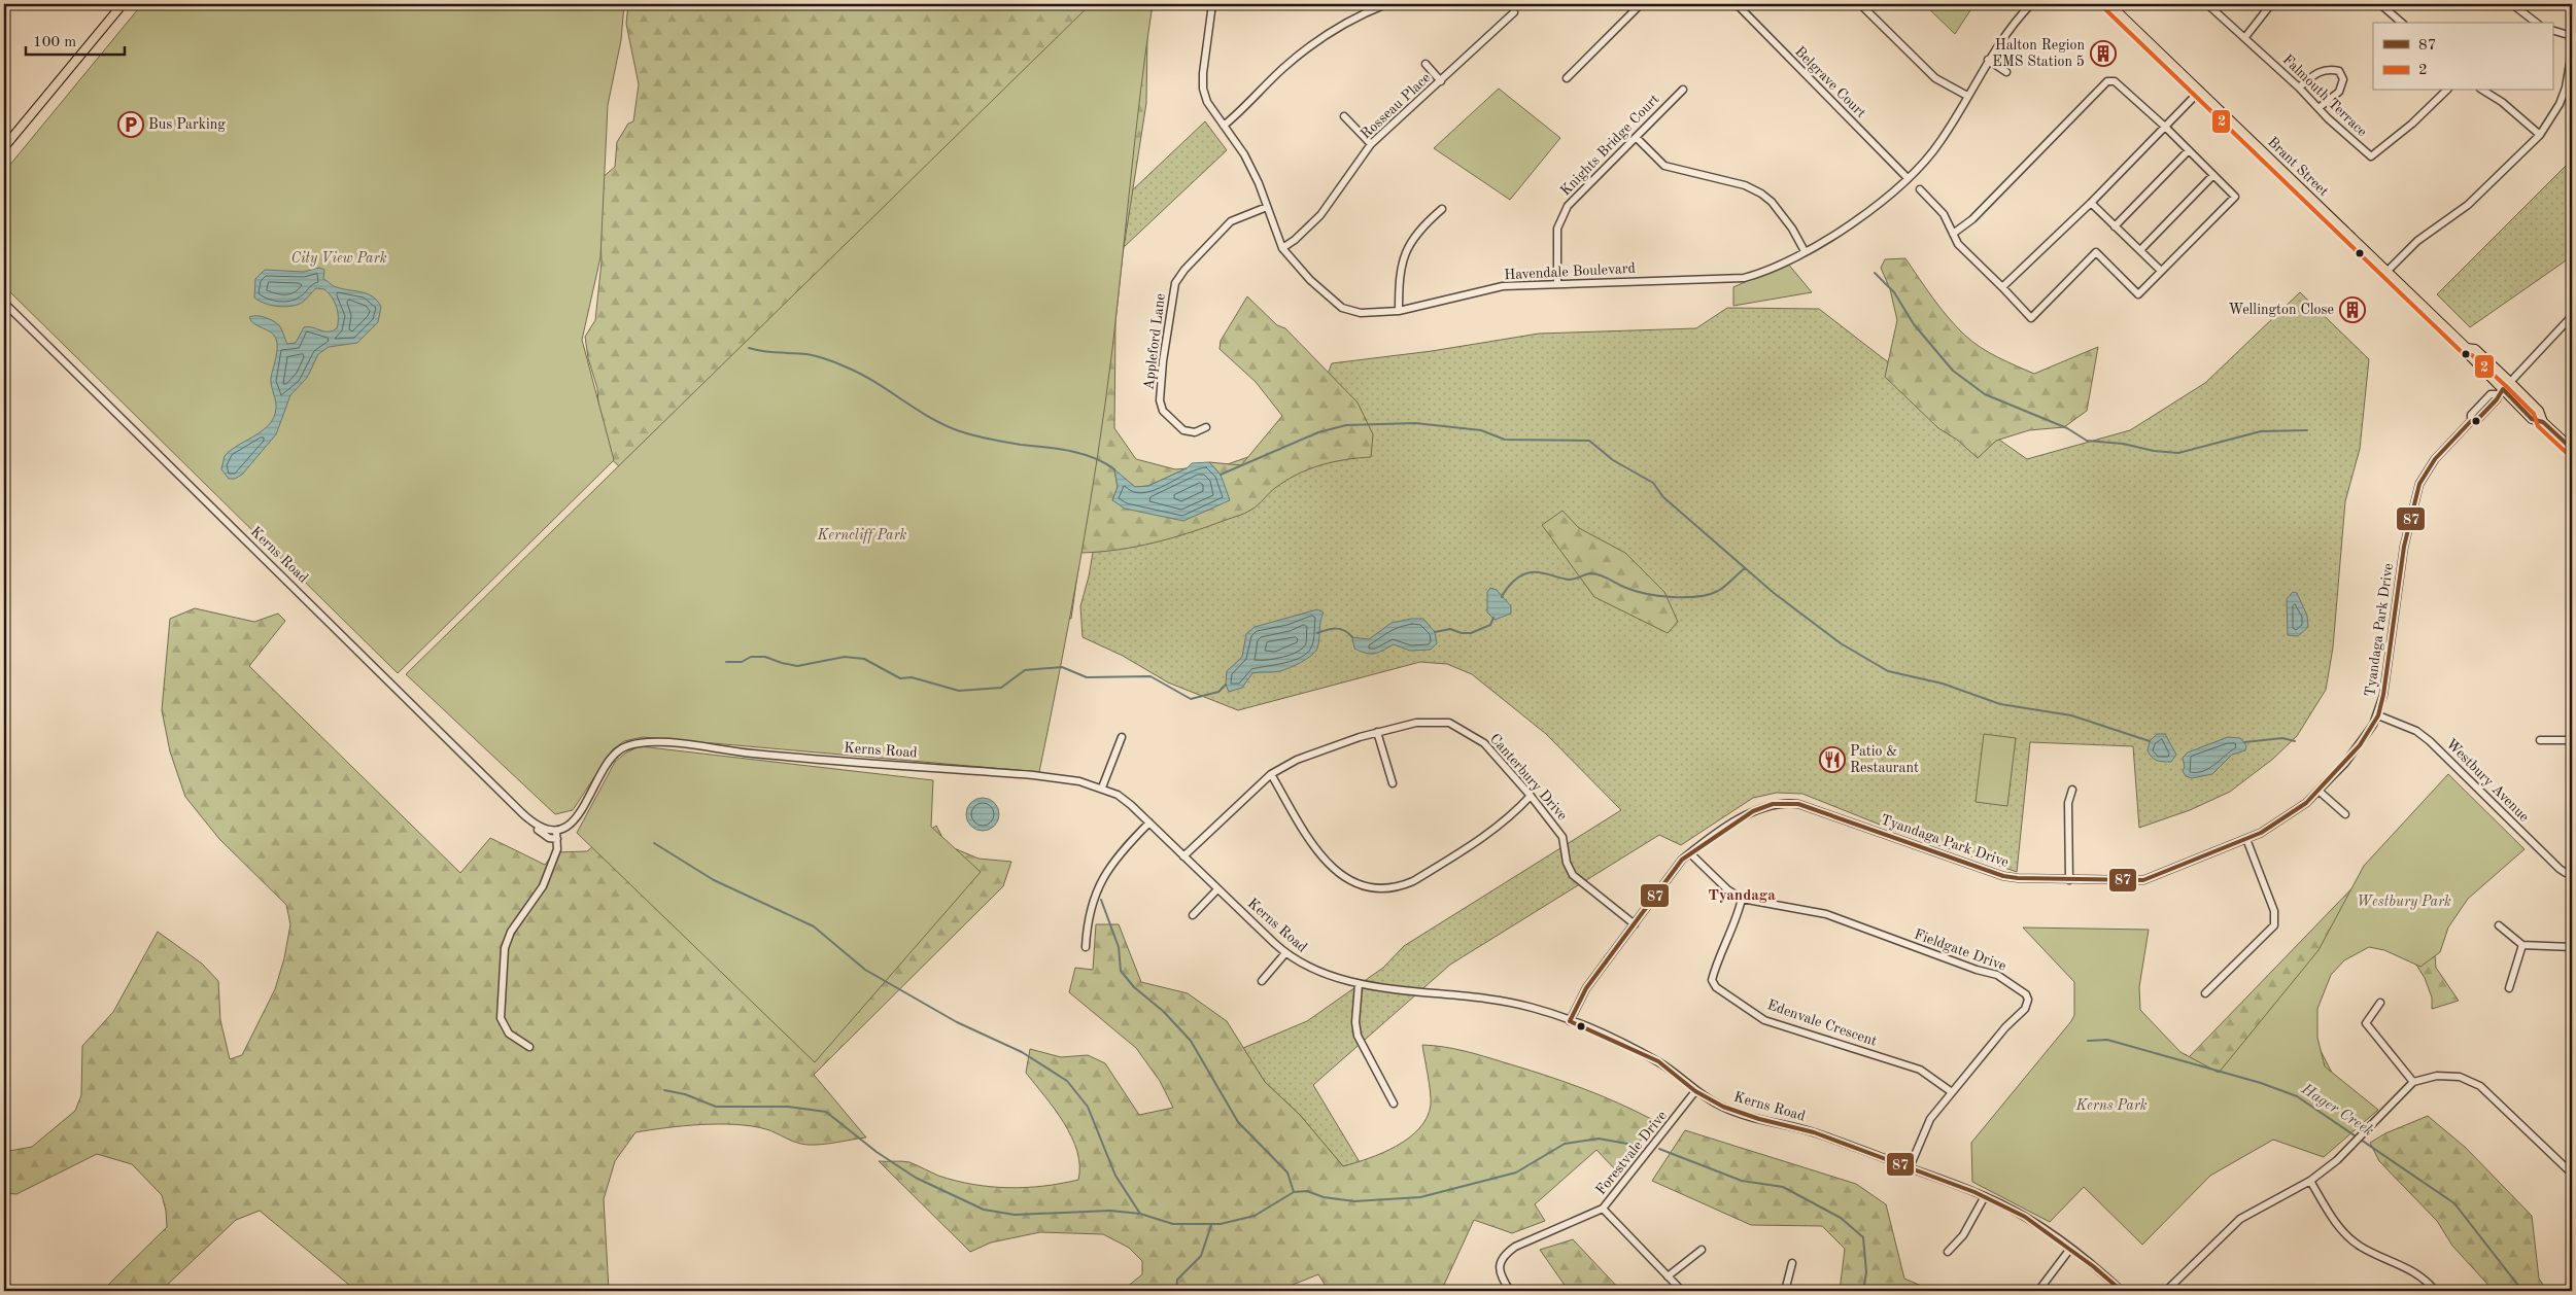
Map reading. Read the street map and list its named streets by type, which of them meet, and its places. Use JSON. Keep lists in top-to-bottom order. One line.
{"streets":{"main road":["Brant Street"],"street":["Belgrave Court","Falmouth Terrace","Rosseau Place","Knights Bridge Court","Havendale Boulevard","Appleford Lane","Kerns Road","Tyandaga Park Drive","Canterbury Drive","Westbury Avenue","Fieldgate Drive","Edenvale Crescent","Forestvale Drive"]},"crossings":[["Belgrave Court","Havendale Boulevard"],["Rosseau Place","Havendale Boulevard"],["Knights Bridge Court","Havendale Boulevard"],["Brant Street","Tyandaga Park Drive"],["Havendale Boulevard","Appleford Lane"],["Kerns Road","Tyandaga Park Drive"],["Kerns Road","Canterbury Drive"],["Kerns Road","Fieldgate Drive"],["Kerns Road","Forestvale Drive"],["Tyandaga Park Drive","Canterbury Drive"],["Tyandaga Park Drive","Westbury Avenue"],["Tyandaga Park Drive","Fieldgate Drive"],["Fieldgate Drive","Edenvale Crescent"]],"districts":["Tyandaga"],"water":["Hager Creek"],"parks":["City View Park","Kerncliff Park","Westbury Park","Kerns Park"],"places":{"building":["Halton Region EMS Station 5","Wellington Close"],"parking":["Bus Parking"],"restaurant":["Patio & Restaurant"]},"lines":["transit line 2","transit line 87"],"legend":["87","2"],"scale_bar":"100 m"}
